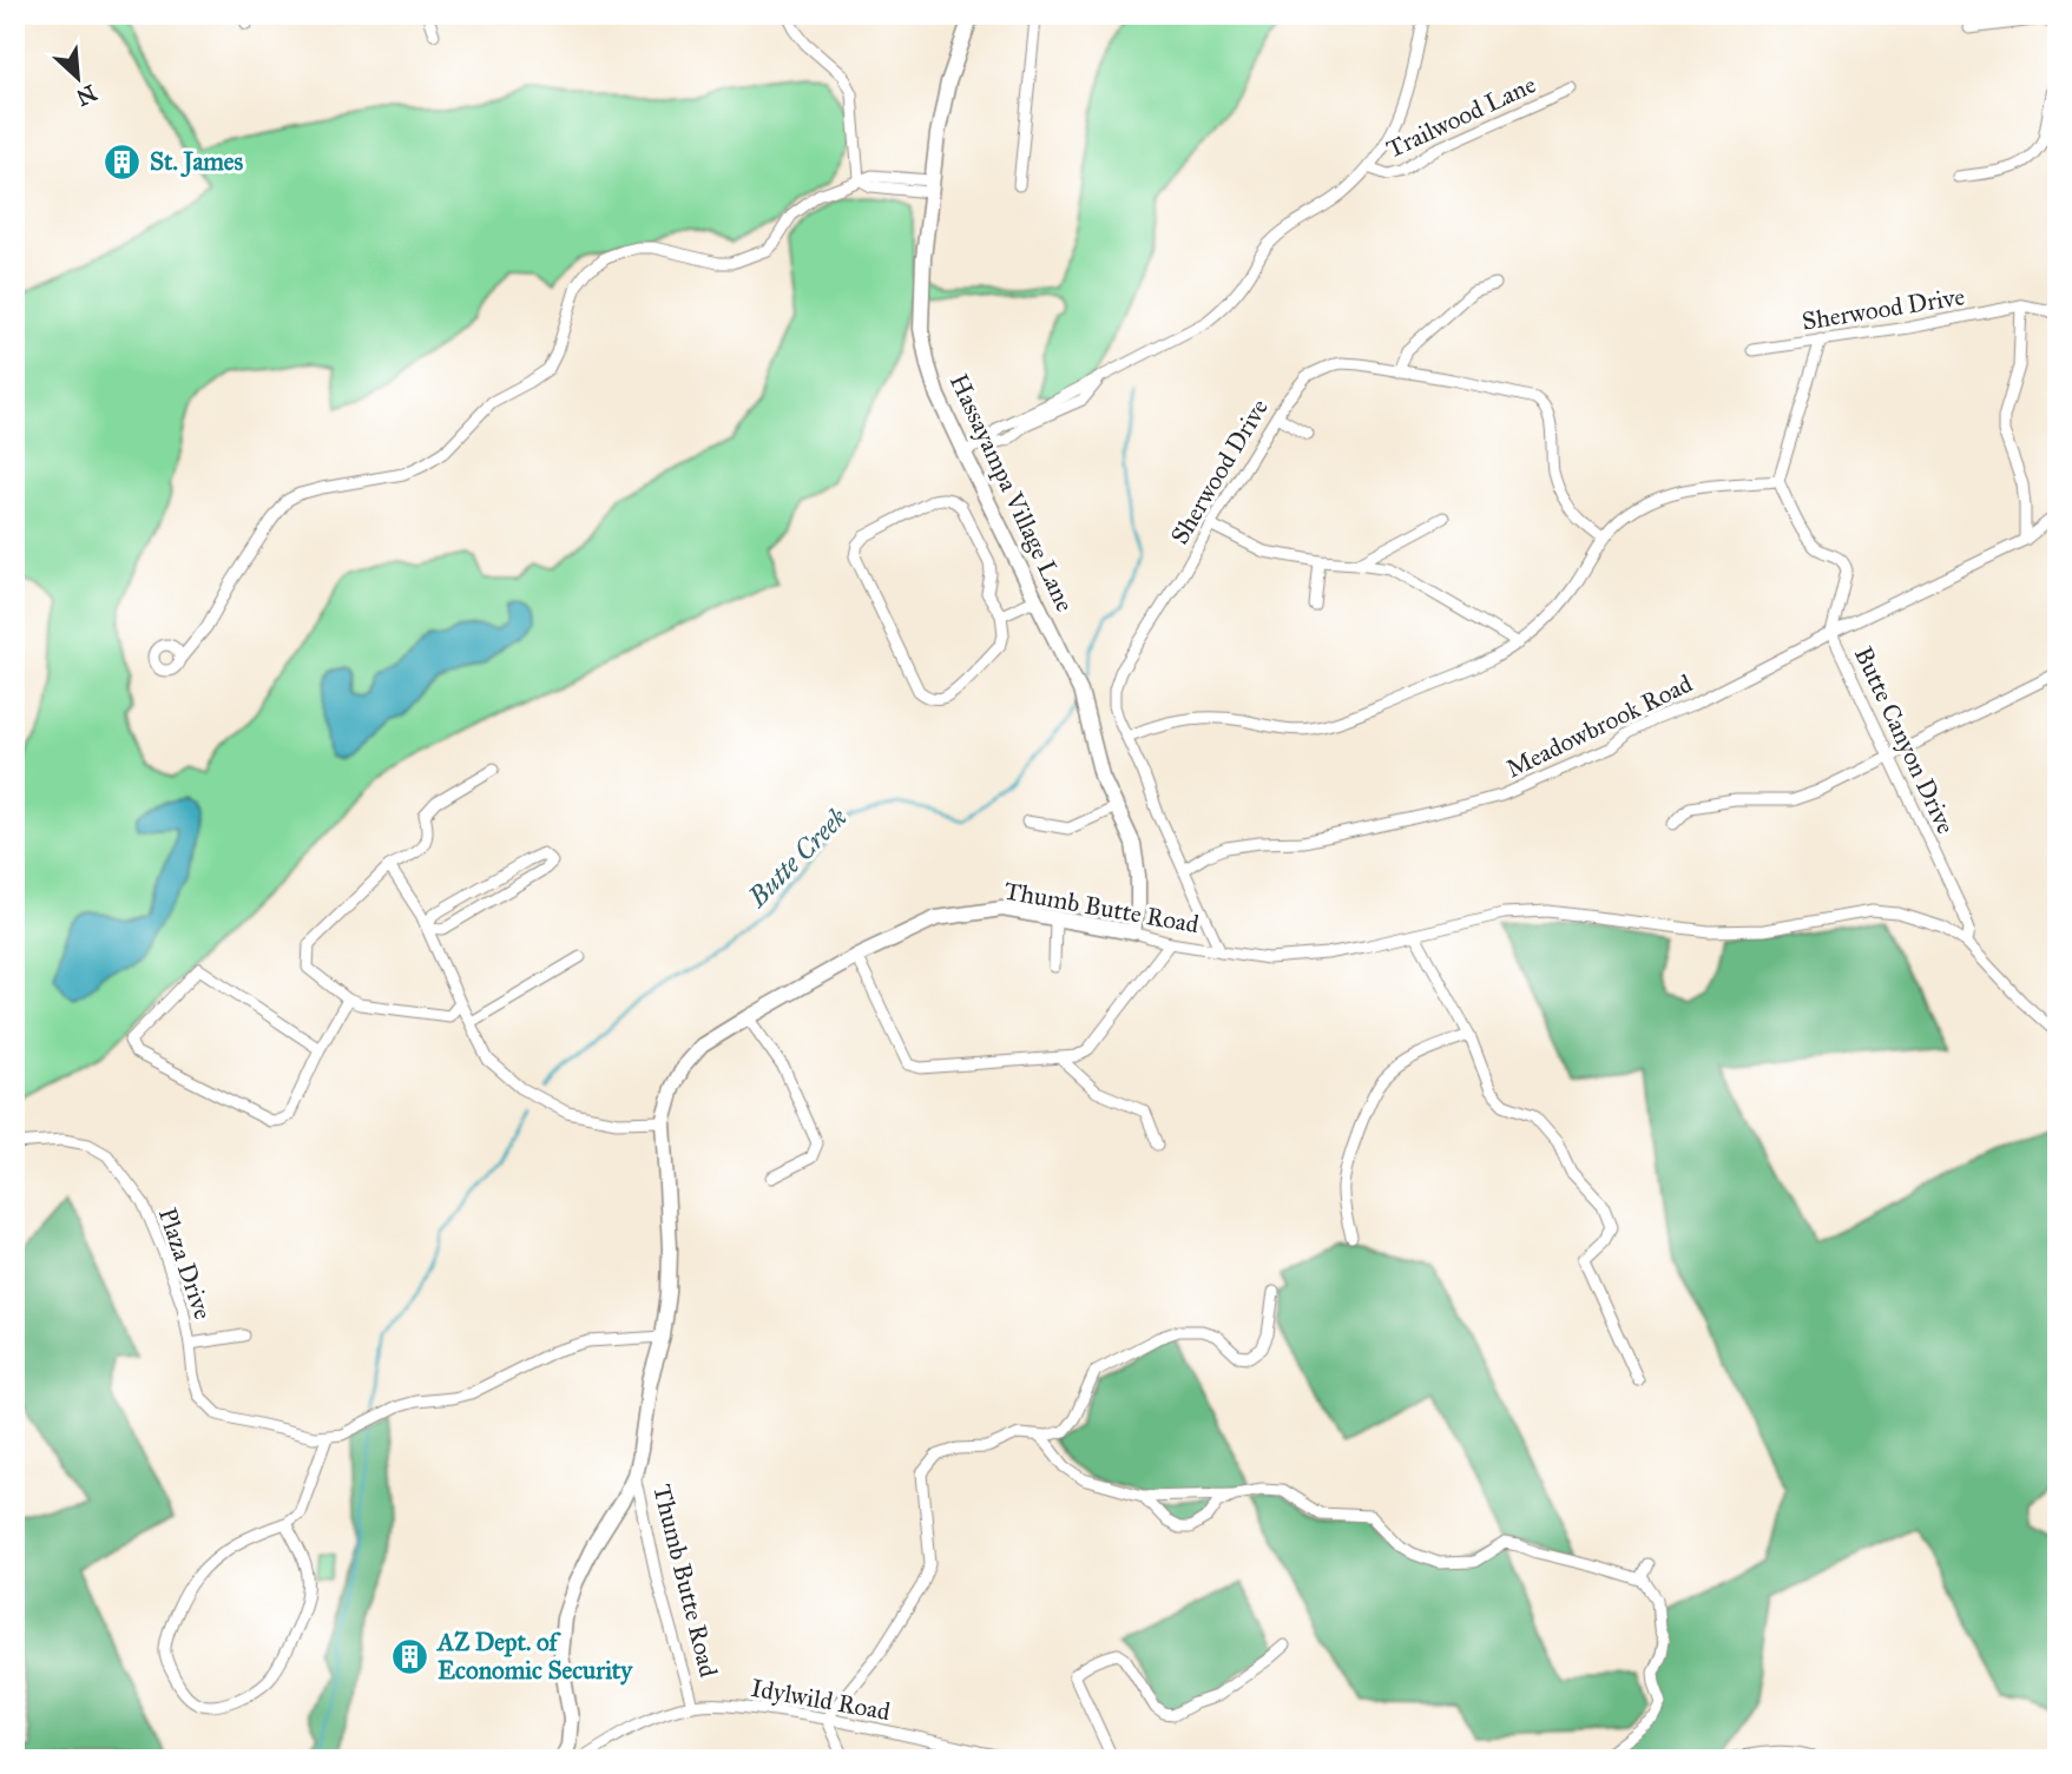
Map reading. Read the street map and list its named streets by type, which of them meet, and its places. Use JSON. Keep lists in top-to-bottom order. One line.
{"streets":{"street":["Trailwood Lane","Sherwood Drive","Hassayampa Village Lane","Meadowbrook Road","Butte Canyon Drive","Thumb Butte Road","Plaza Drive","Idylwild Road"]},"crossings":[["Sherwood Drive","Meadowbrook Road"],["Sherwood Drive","Thumb Butte Road"],["Hassayampa Village Lane","Thumb Butte Road"],["Meadowbrook Road","Butte Canyon Drive"],["Butte Canyon Drive","Thumb Butte Road"],["Thumb Butte Road","Idylwild Road"]],"water":["Butte Creek"],"places":{"building":["St. James","AZ Dept. of Economic Security"]},"north":"bottom right"}
